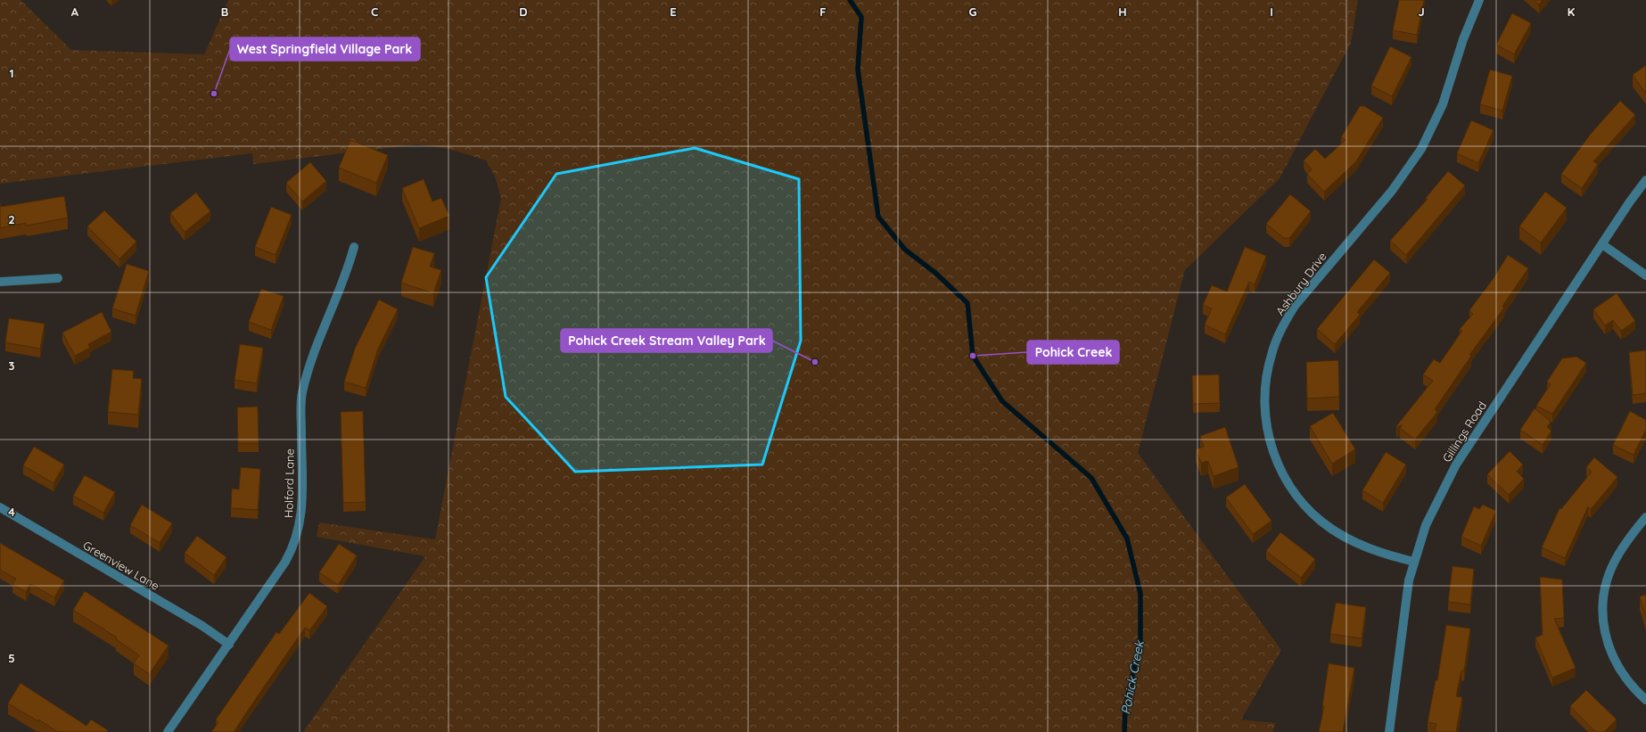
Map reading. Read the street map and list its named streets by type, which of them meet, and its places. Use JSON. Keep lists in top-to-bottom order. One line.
{"streets":{"street":["Ashbury Drive","Gillings Road","Holford Lane","Greenview Lane"]},"crossings":[["Ashbury Drive","Gillings Road"],["Holford Lane","Greenview Lane"]],"water":["Pohick Creek"],"places":["West Springfield Village Park","Pohick Creek","Pohick Creek Stream Valley Park"],"grid":{"columns":["A","B","C","D","E","F","G","H","I","J","K"],"rows":["1","2","3","4","5"]}}
